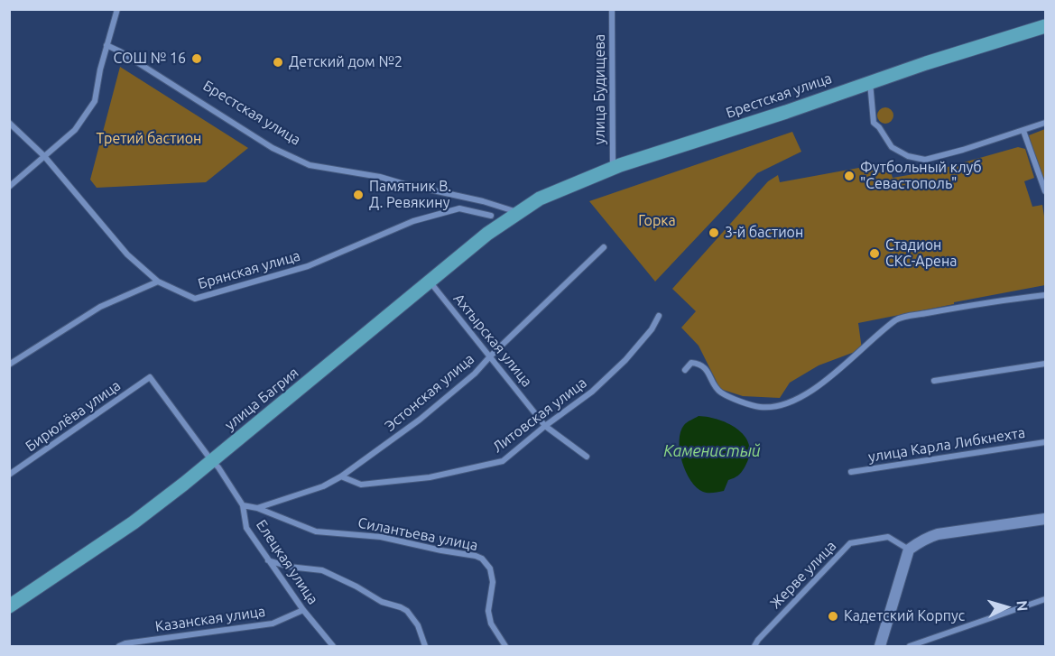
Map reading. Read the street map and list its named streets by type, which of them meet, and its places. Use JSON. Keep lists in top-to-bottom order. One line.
{"streets":{"main road":["Брестская улица","улица Багрия"],"street":["улица Будищева","Брянская улица","Ахтырская улица","Эстонская улица","Литовская улица","Бирюлёва улица","улица Карла Либкнехта","Силантьева улица","Елецкая улица","Жерве улица","Казанская улица"]},"crossings":[["улица Будищева","Брестская улица"],["Брестская улица","улица Багрия"],["Ахтырская улица","Эстонская улица"],["Ахтырская улица","улица Багрия"],["Ахтырская улица","Литовская улица"],["Эстонская улица","Литовская улица"],["Эстонская улица","Силантьева улица"],["Эстонская улица","Елецкая улица"],["улица Багрия","Елецкая улица"],["Бирюлёва улица","Елецкая улица"],["Елецкая улица","Казанская улица"]],"water":["Каменистый"],"parks":["Третий бастион","Горка"],"places":["СОШ № 16","Детский дом №2","Футбольный клуб \"Севастополь\"","Памятник В. Д. Ревякину","3-й бастион","Стадион СКС-Арена","Кадетский Корпус"],"north":"right"}
